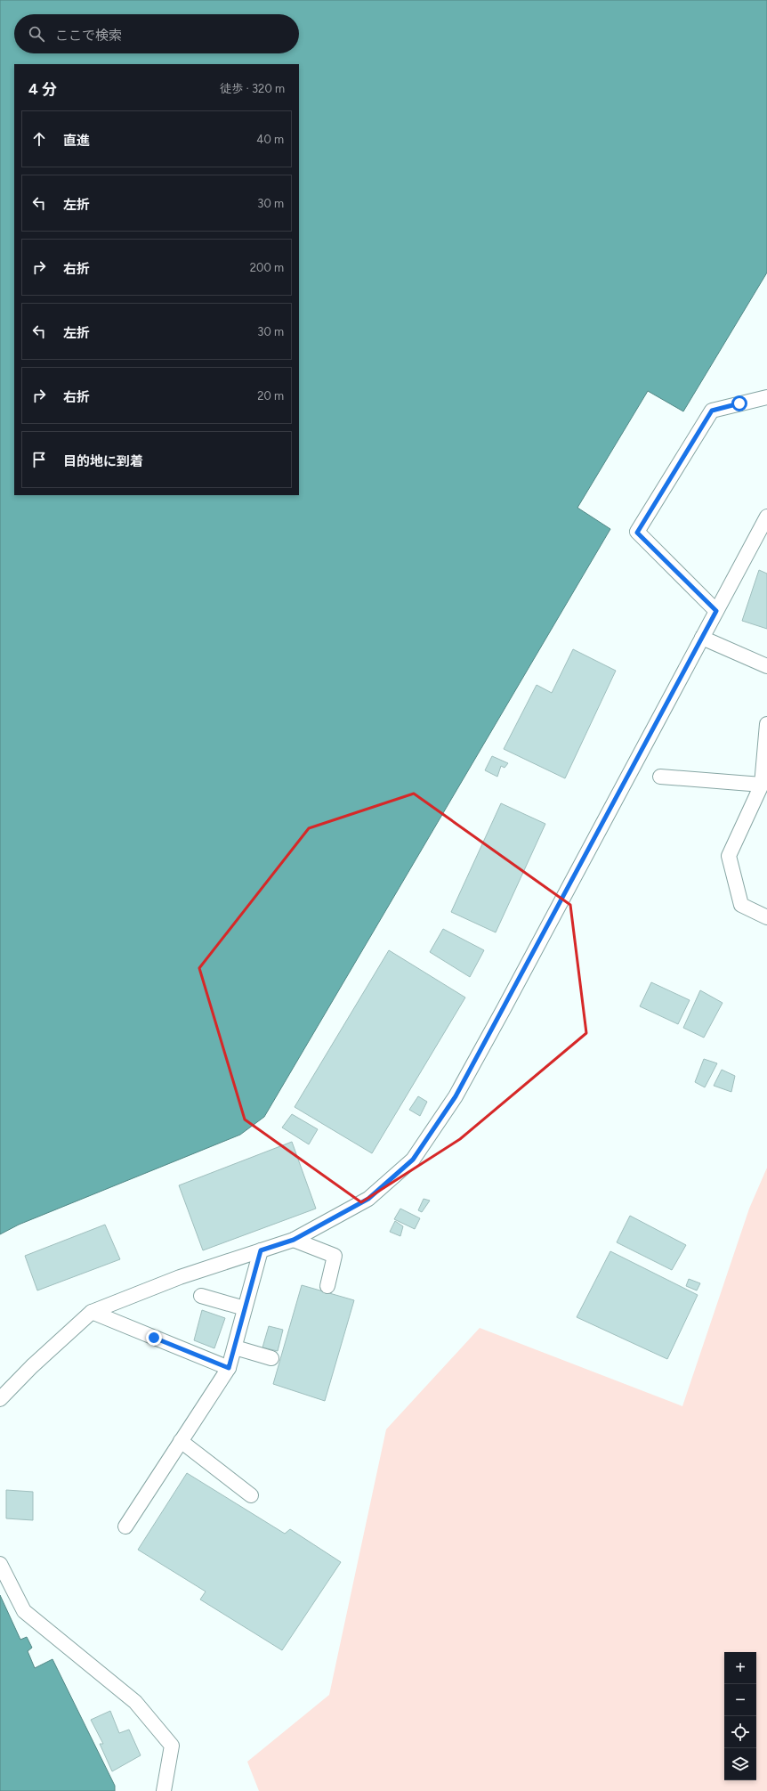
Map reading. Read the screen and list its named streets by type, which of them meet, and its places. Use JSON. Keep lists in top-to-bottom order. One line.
{"page":{"search":"ここで検索","heading":["4 分","徒歩 · 320 m"],"list":[["直進","40 m"],["左折","30 m"],["右折","200 m"],["左折","30 m"],["右折","20 m"],"目的地に到着"],"map_buttons":["+","−"]}}
